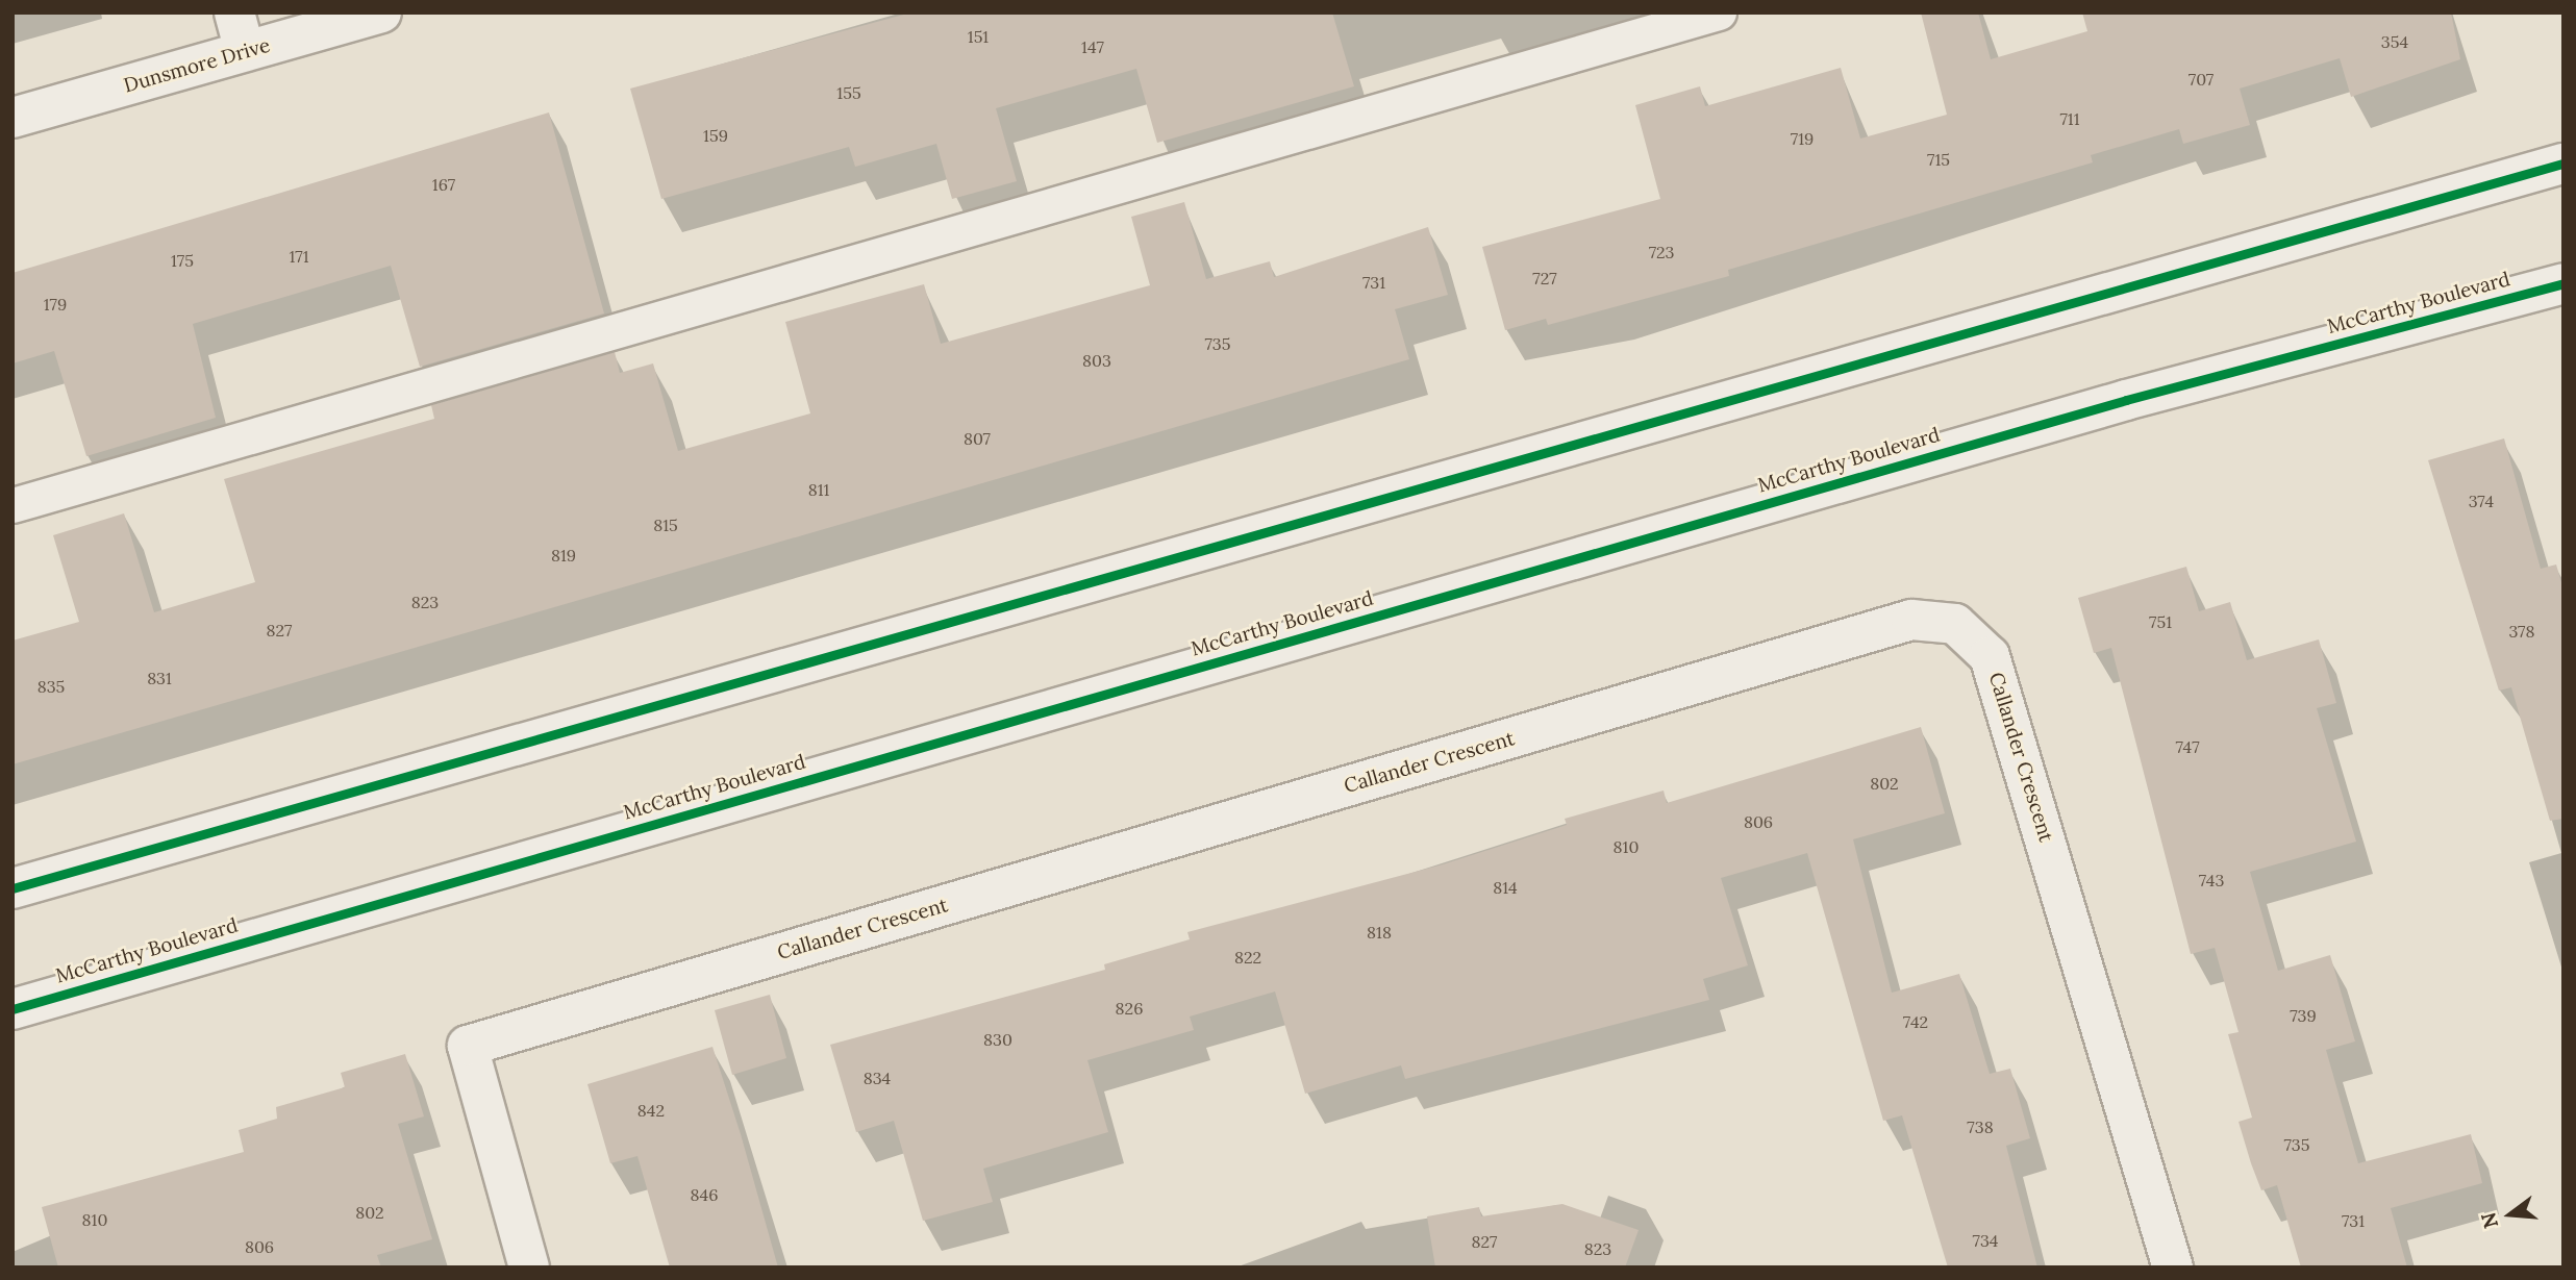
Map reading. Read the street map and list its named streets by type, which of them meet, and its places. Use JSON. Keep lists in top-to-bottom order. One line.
{"streets":{"main road":["Dunsmore Drive","McCarthy Boulevard","Callander Crescent"]},"house_numbers":["151","354","147","707","155","711","159","719","715","167","723","171","175","727","731","179","735","803","807","811","374","815","819","823","751","827","378","831","835","747","802","806","810","743","814","818","822","826","739","742","830","834","842","738","735","846","802","810","731","734","827","806","823"],"north":"left"}
